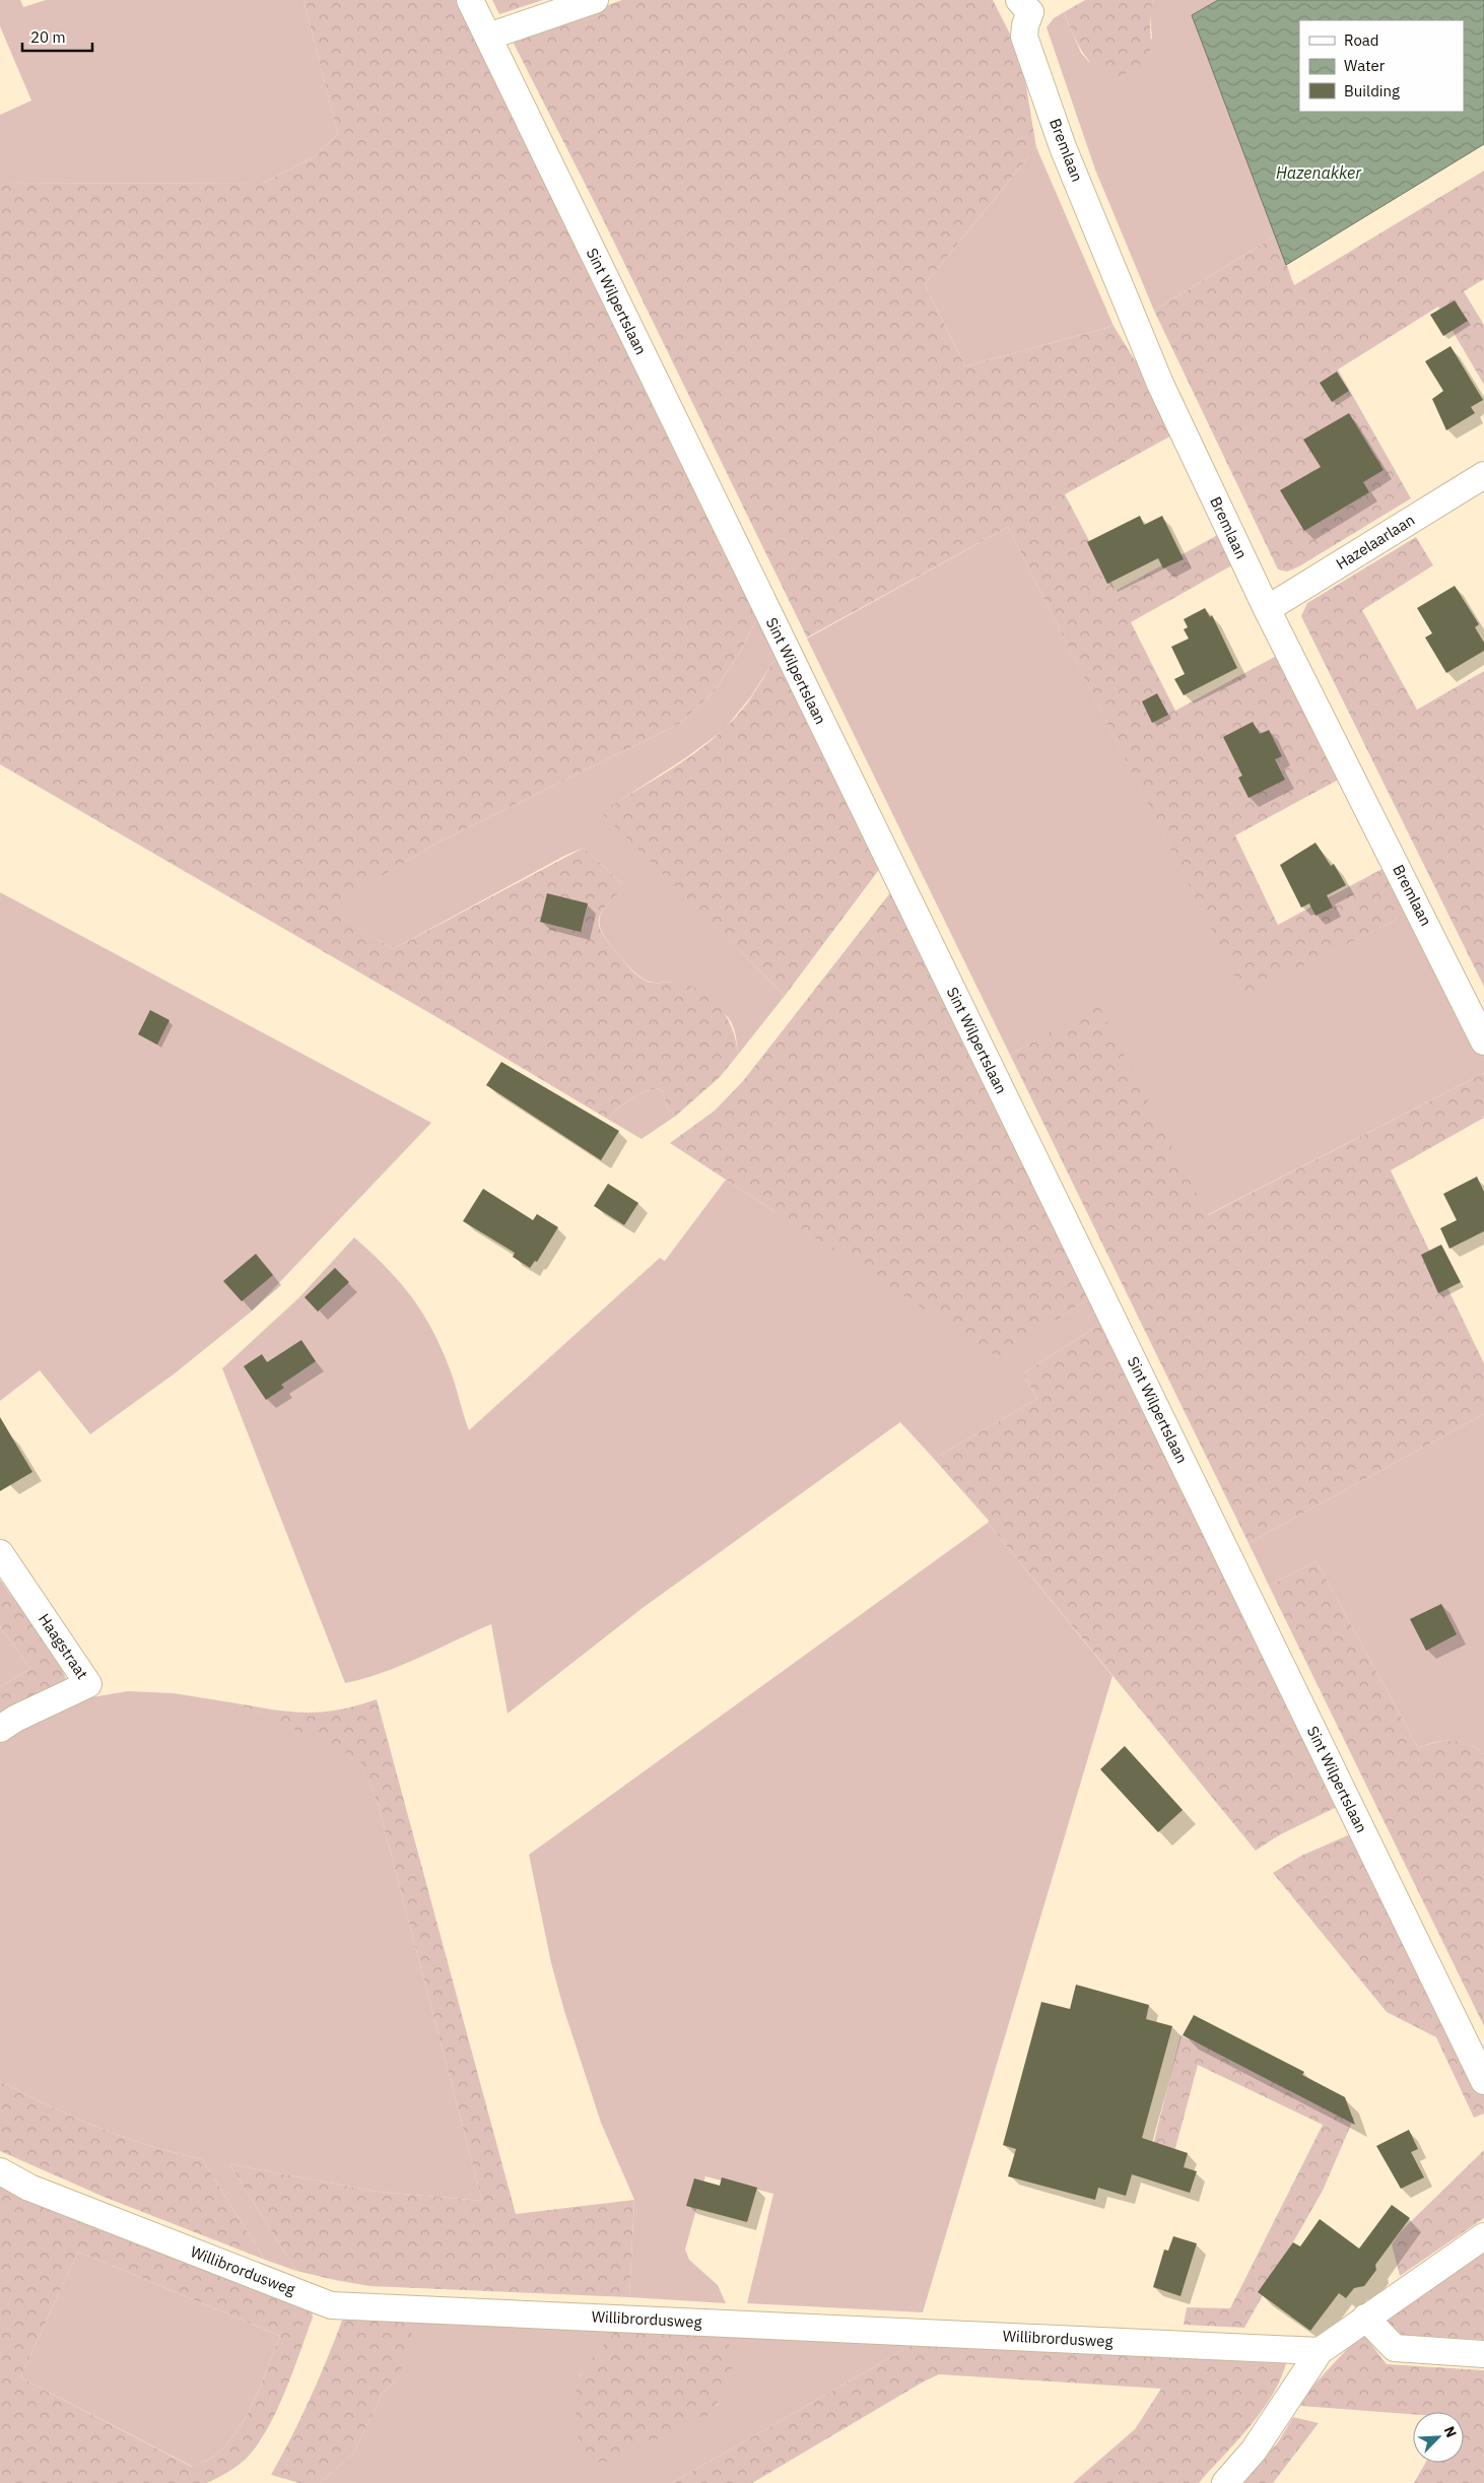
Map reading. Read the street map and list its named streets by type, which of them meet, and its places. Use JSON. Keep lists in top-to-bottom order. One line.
{"streets":{"street":["Bremlaan","Sint Wilpertslaan","Hazelaarlaan","Haagstraat","Willibrordusweg"]},"crossings":[["Bremlaan","Hazelaarlaan"]],"water":["Hazenakker"],"legend":["Road","Water","Building"],"scale_bar":"20 m","north":"top right"}
